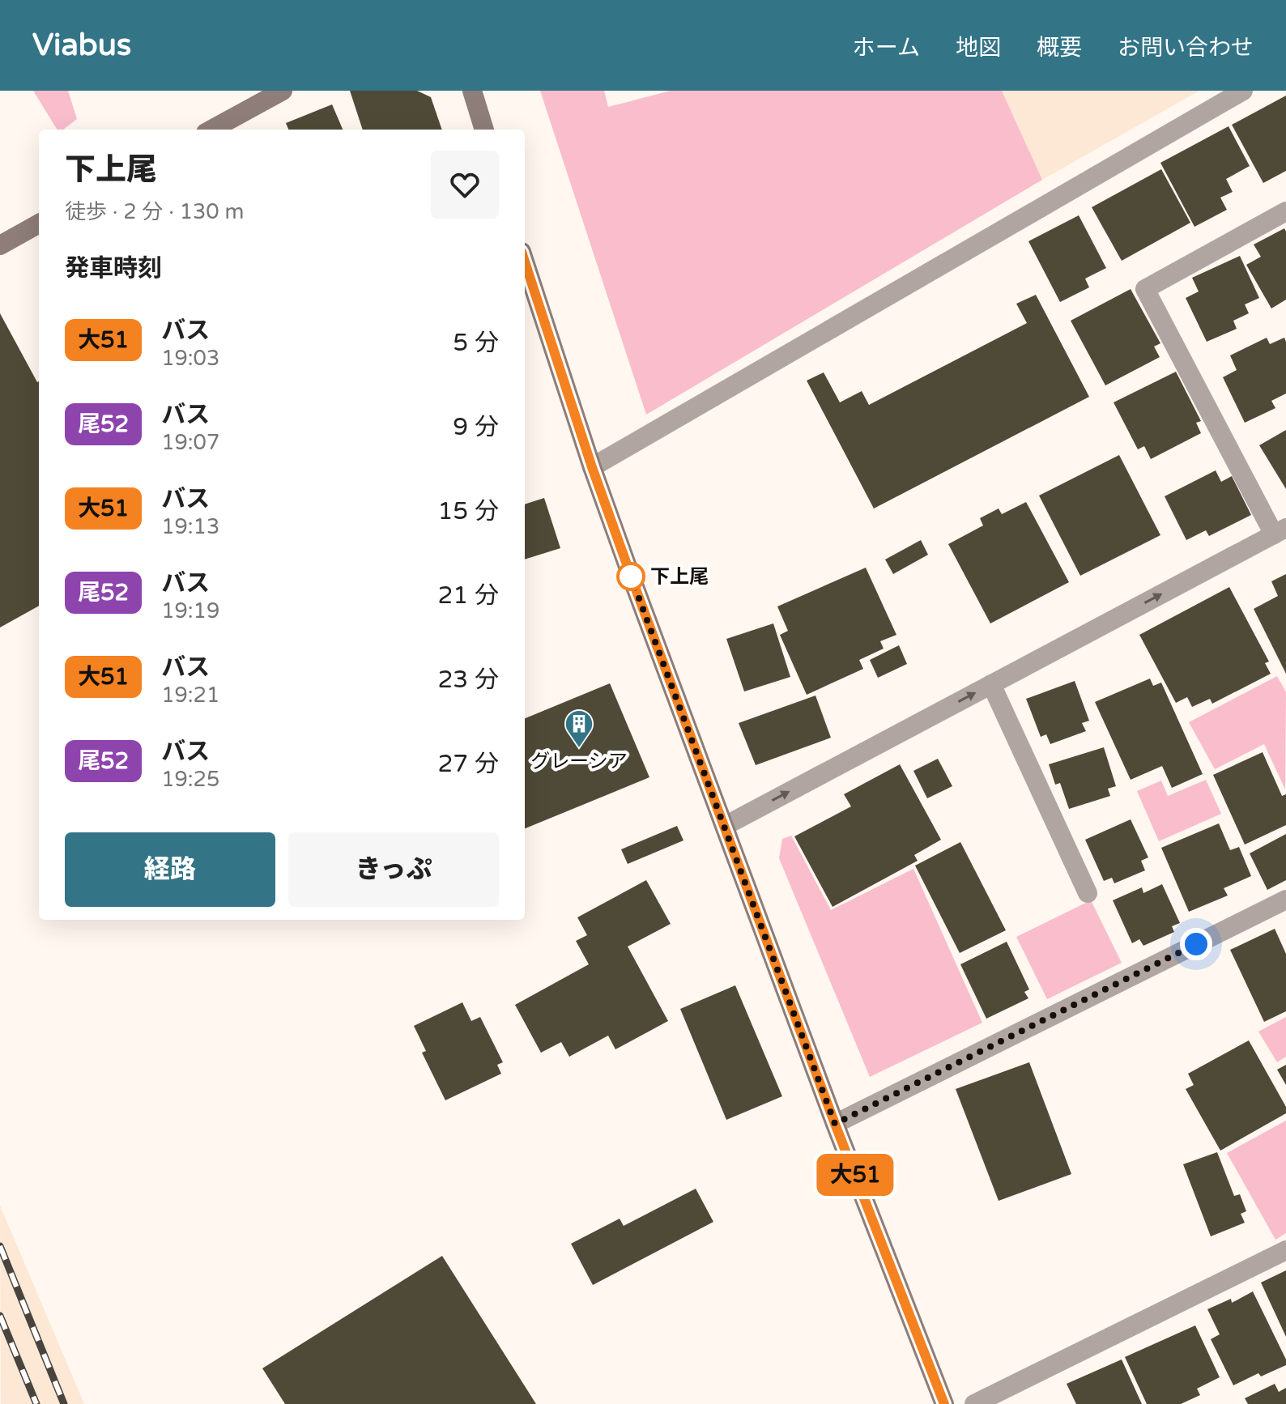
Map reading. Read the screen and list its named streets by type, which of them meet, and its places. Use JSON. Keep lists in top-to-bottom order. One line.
{"places":{"other":["下上尾"],"building":["グレーシア"]},"lines":["bus line 大51"],"page":{"header":"Viabus","nav":["ホーム","地図","概要","お問い合わせ"],"on_map":"大51","heading":[["下上尾","徒歩 · 2 分 · 130 m"],"発車時刻"],"list":[{"mark":"大51","name":"バス","note":"19:03","value":"5 分"},{"mark":"尾52","name":"バス","note":"19:07","value":"9 分"},{"mark":"大51","name":"バス","note":"19:13","value":"15 分"},{"mark":"尾52","name":"バス","note":"19:19","value":"21 分"},{"mark":"大51","name":"バス","note":"19:21","value":"23 分"},{"mark":"尾52","name":"バス","note":"19:25","value":"27 分"}],"buttons":["経路","きっぷ"]}}
